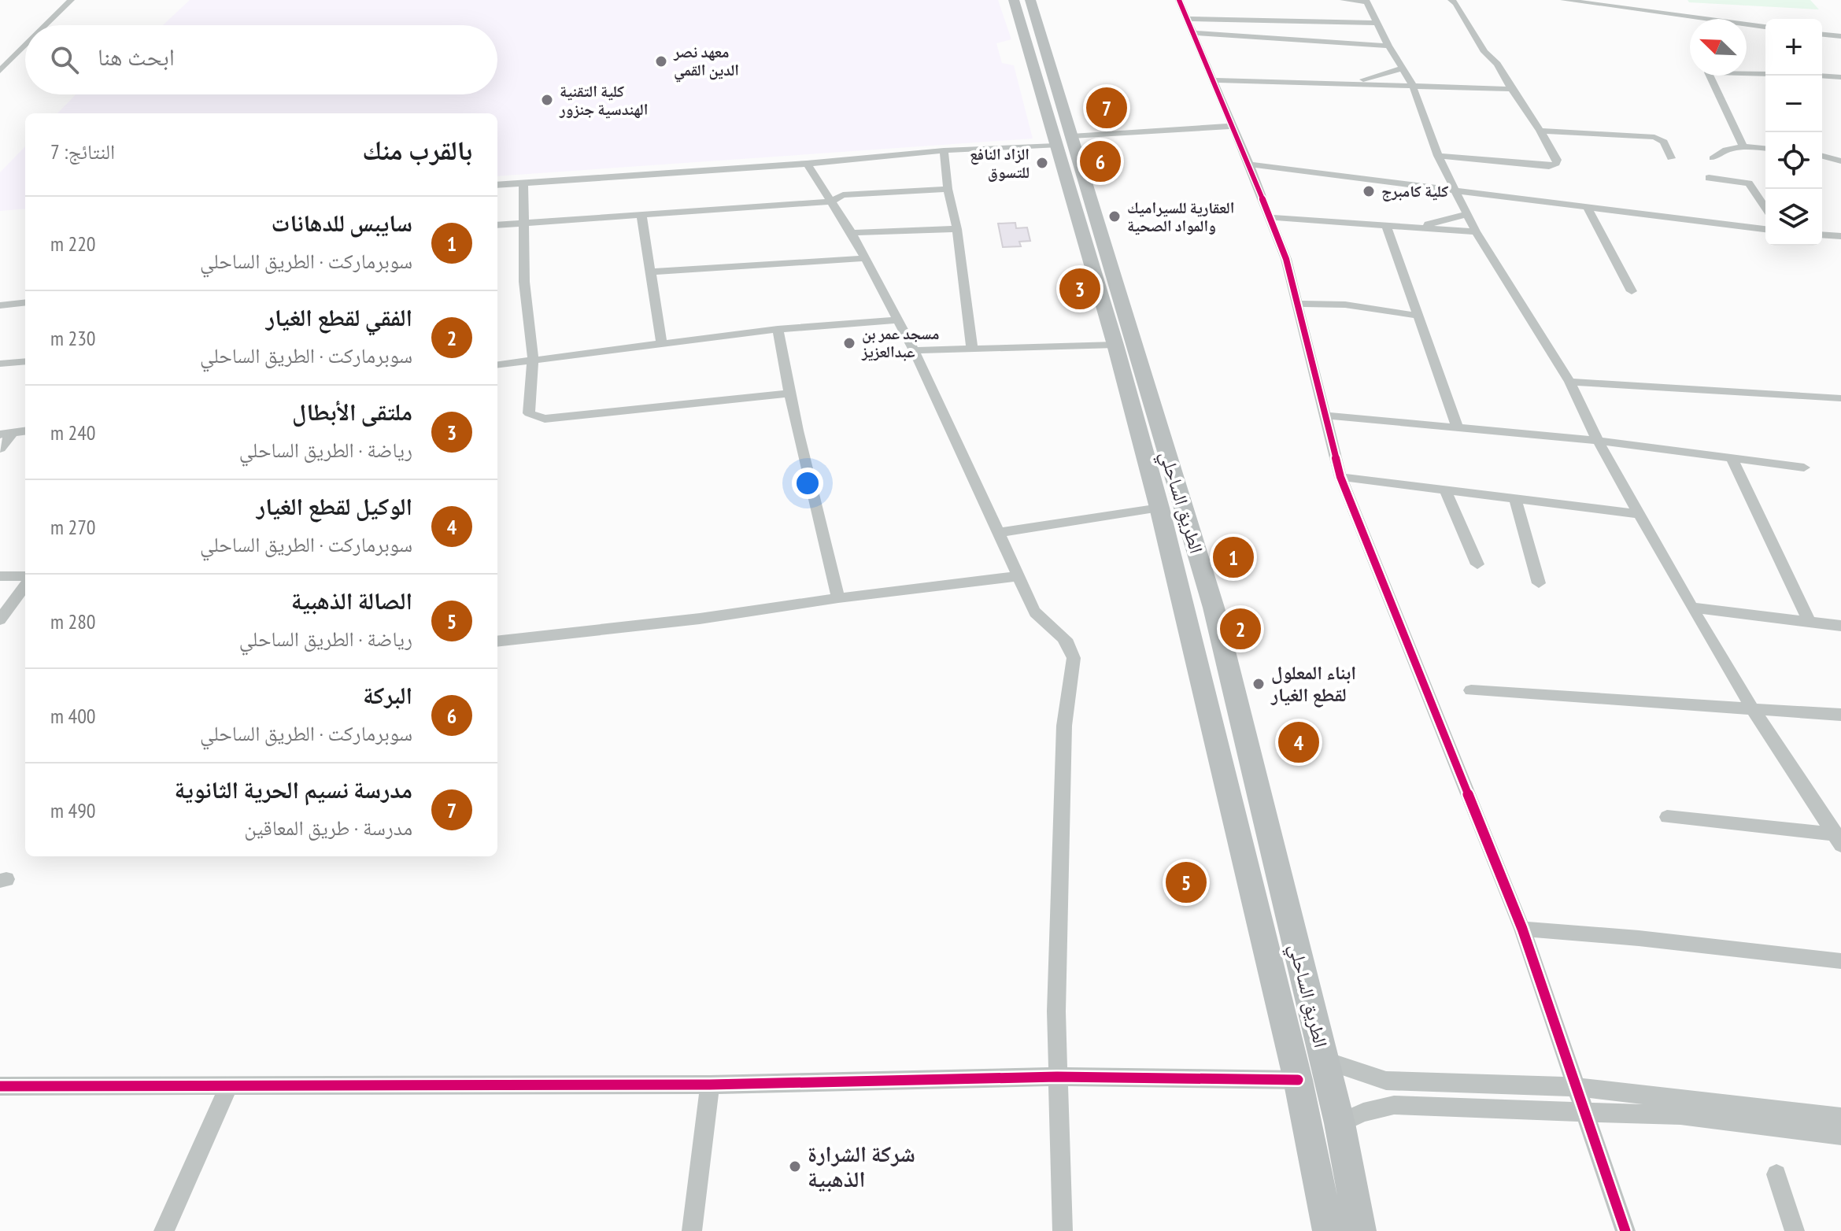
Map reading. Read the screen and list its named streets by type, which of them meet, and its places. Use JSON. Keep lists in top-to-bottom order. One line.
{"streets":{"highway":["الطريق الساحلي"]},"places":["معهد نصر الدين القمي","كلية التقنية الهندسية جنزور","الزاد النافع للتسوق","كلية كامبرج","العقارية للسيراميك والمواد الصحية","مسجد عمر بن عبدالعزيز","ابناء المعلول لقطع الغيار","شركة الشرارة الذهبية"],"north":"top left","page":{"map_buttons":["+","−"],"search":"ابحث هنا","pins":["7","6","3","1","2","4","5"],"heading":["بالقرب منك","النتائج: 7"],"list":[{"mark":"1","name":"سايبس للدهانات","note":"سوبرماركت · الطريق الساحلي","value":"220 m"},{"mark":"2","name":"الفقي لقطع الغيار","note":"سوبرماركت · الطريق الساحلي","value":"230 m"},{"mark":"3","name":"ملتقى الأبطال","note":"رياضة · الطريق الساحلي","value":"240 m"},{"mark":"4","name":"الوكيل لقطع الغيار","note":"سوبرماركت · الطريق الساحلي","value":"270 m"},{"mark":"5","name":"الصالة الذهبية","note":"رياضة · الطريق الساحلي","value":"280 m"},{"mark":"6","name":"البركة","note":"سوبرماركت · الطريق الساحلي","value":"400 m"},{"mark":"7","name":"مدرسة نسيم الحرية الثانوية","note":"مدرسة · طريق المعاقين","value":"490 m"}]}}
